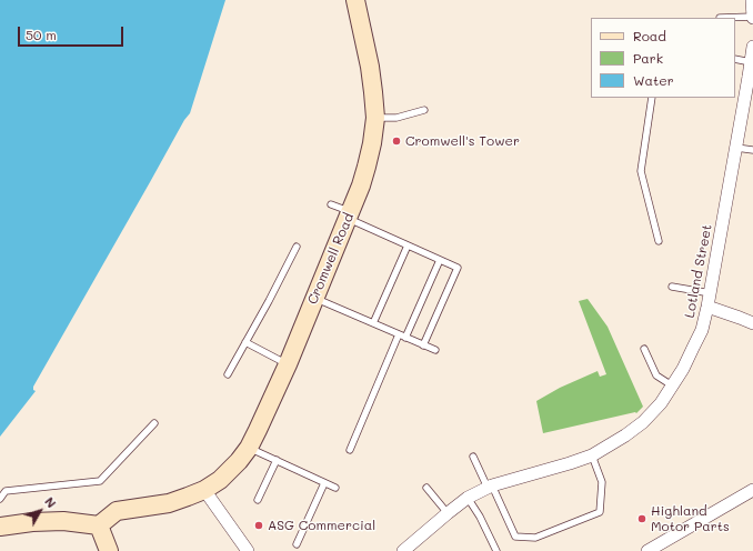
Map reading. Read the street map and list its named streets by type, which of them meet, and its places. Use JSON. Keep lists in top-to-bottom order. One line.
{"streets":{"street":["Cromwell Road","Lotland Street"]},"places":["Cromwell's Tower","Highland Motor Parts","ASG Commercial"],"legend":["Road","Park","Water"],"scale_bar":"50 m","north":"top right"}
